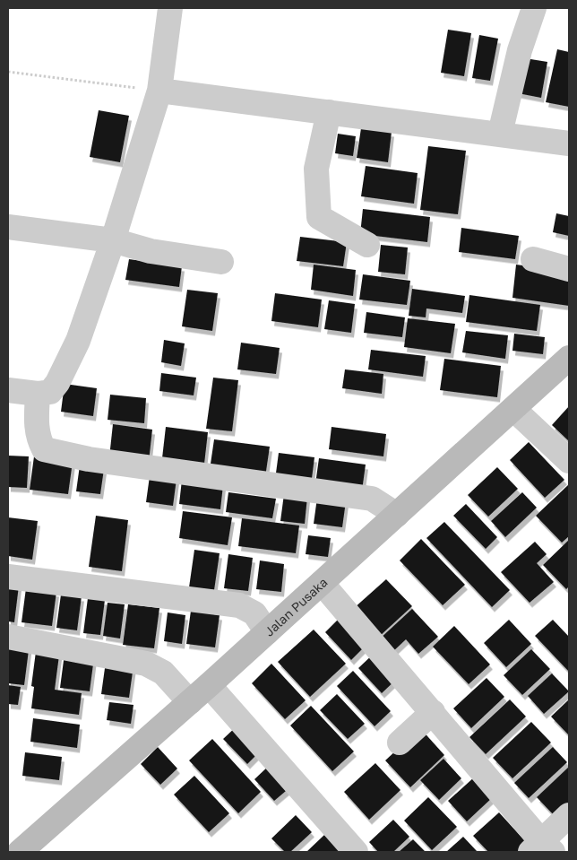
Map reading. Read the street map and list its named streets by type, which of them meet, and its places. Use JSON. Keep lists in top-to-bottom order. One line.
{"streets":{"street":["Jalan Pusaka"]}}
